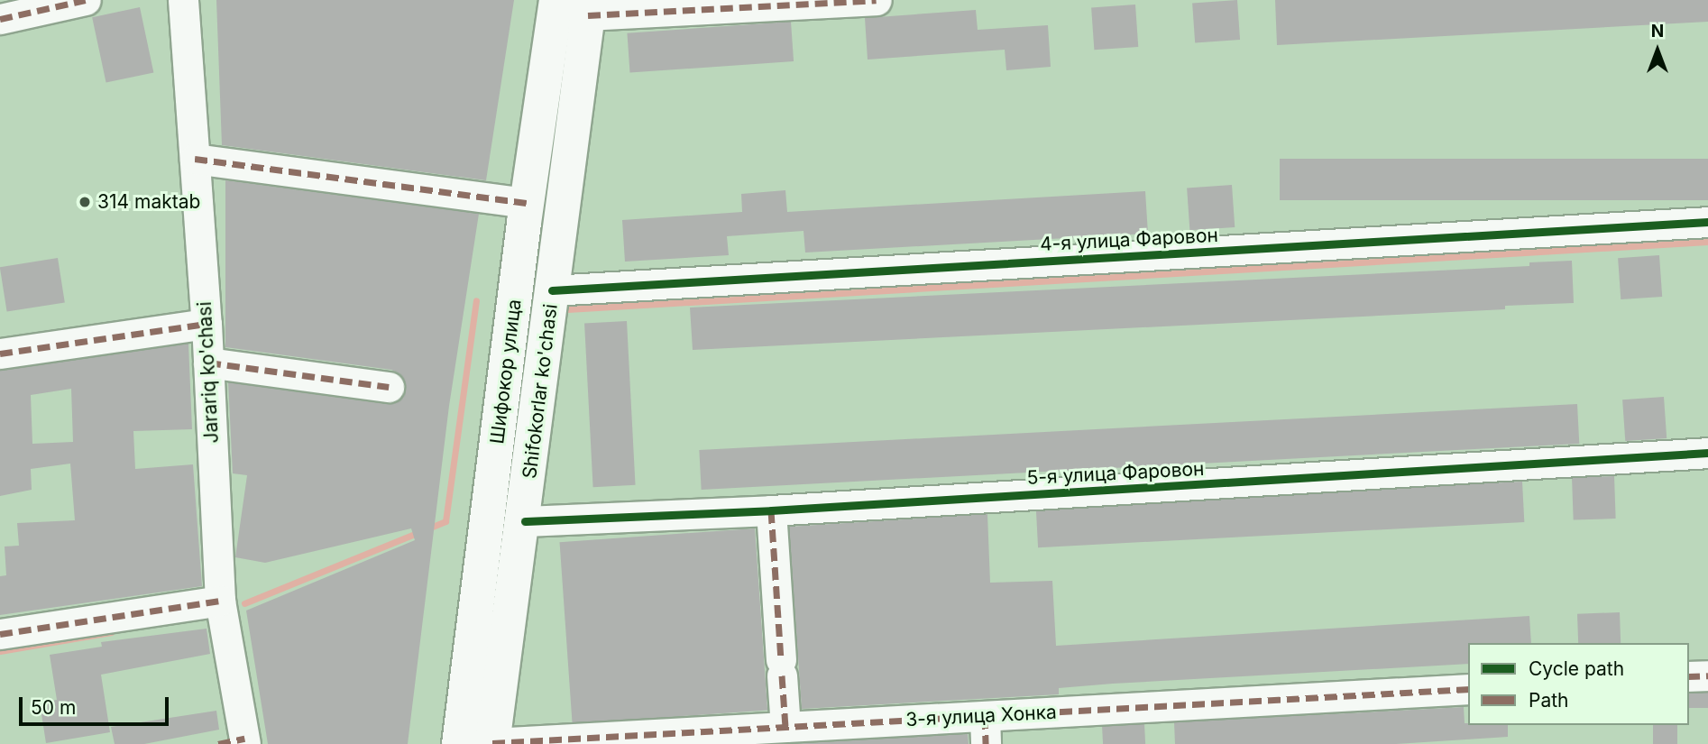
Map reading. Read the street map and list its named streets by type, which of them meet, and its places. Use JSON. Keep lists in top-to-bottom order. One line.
{"streets":{"main road":["Шифокор улица","Shifokorlar ko'chasi"],"street":["4-я улица Фаровон","Jarariq ko'chasi","5-я улица Фаровон","3-я улица Хонка"]},"crossings":[["4-я улица Фаровон","Shifokorlar ko'chasi"],["Shifokorlar ko'chasi","5-я улица Фаровон"],["Shifokorlar ko'chasi","3-я улица Хонка"]],"places":["314 maktab"],"legend":["Cycle path","Path"],"scale_bar":"50 m","north":"top"}
